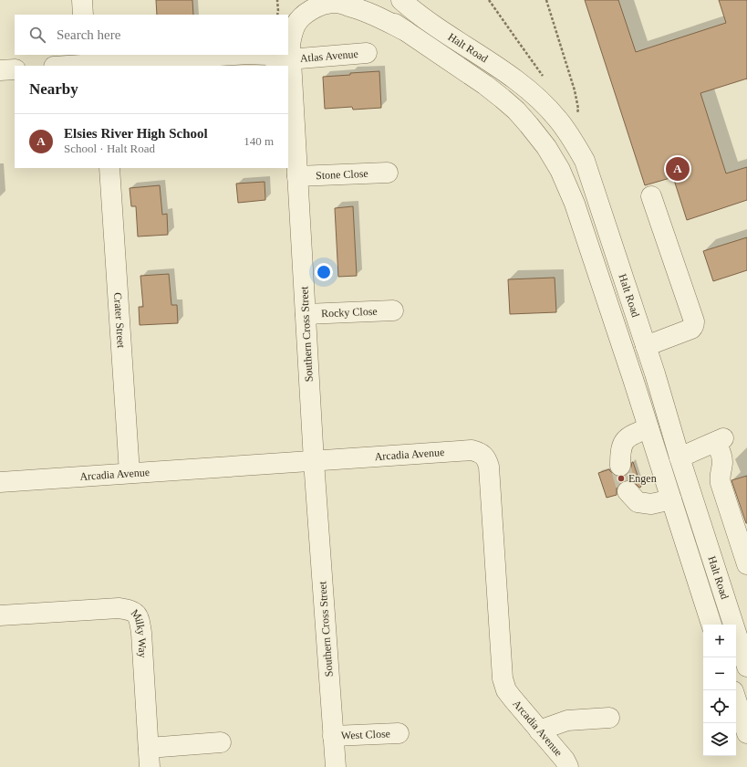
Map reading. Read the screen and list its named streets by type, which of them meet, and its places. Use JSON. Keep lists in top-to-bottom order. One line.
{"streets":{"street":["Halt Road","Atlas Avenue","Stone Close","Rocky Close","Crater Street","Southern Cross Street","Arcadia Avenue","Milky Way","West Close"]},"crossings":[["Halt Road","Southern Cross Street"],["Atlas Avenue","Southern Cross Street"],["Stone Close","Southern Cross Street"],["Rocky Close","Southern Cross Street"],["Crater Street","Arcadia Avenue"],["Southern Cross Street","Arcadia Avenue"],["Southern Cross Street","West Close"]],"places":["Engen"],"page":{"search":"Search here","heading":"Nearby","list":[{"mark":"A","name":"Elsies River High School","note":"School · Halt Road","value":"140 m"}],"pins":"A","map_buttons":["+","−"]}}
